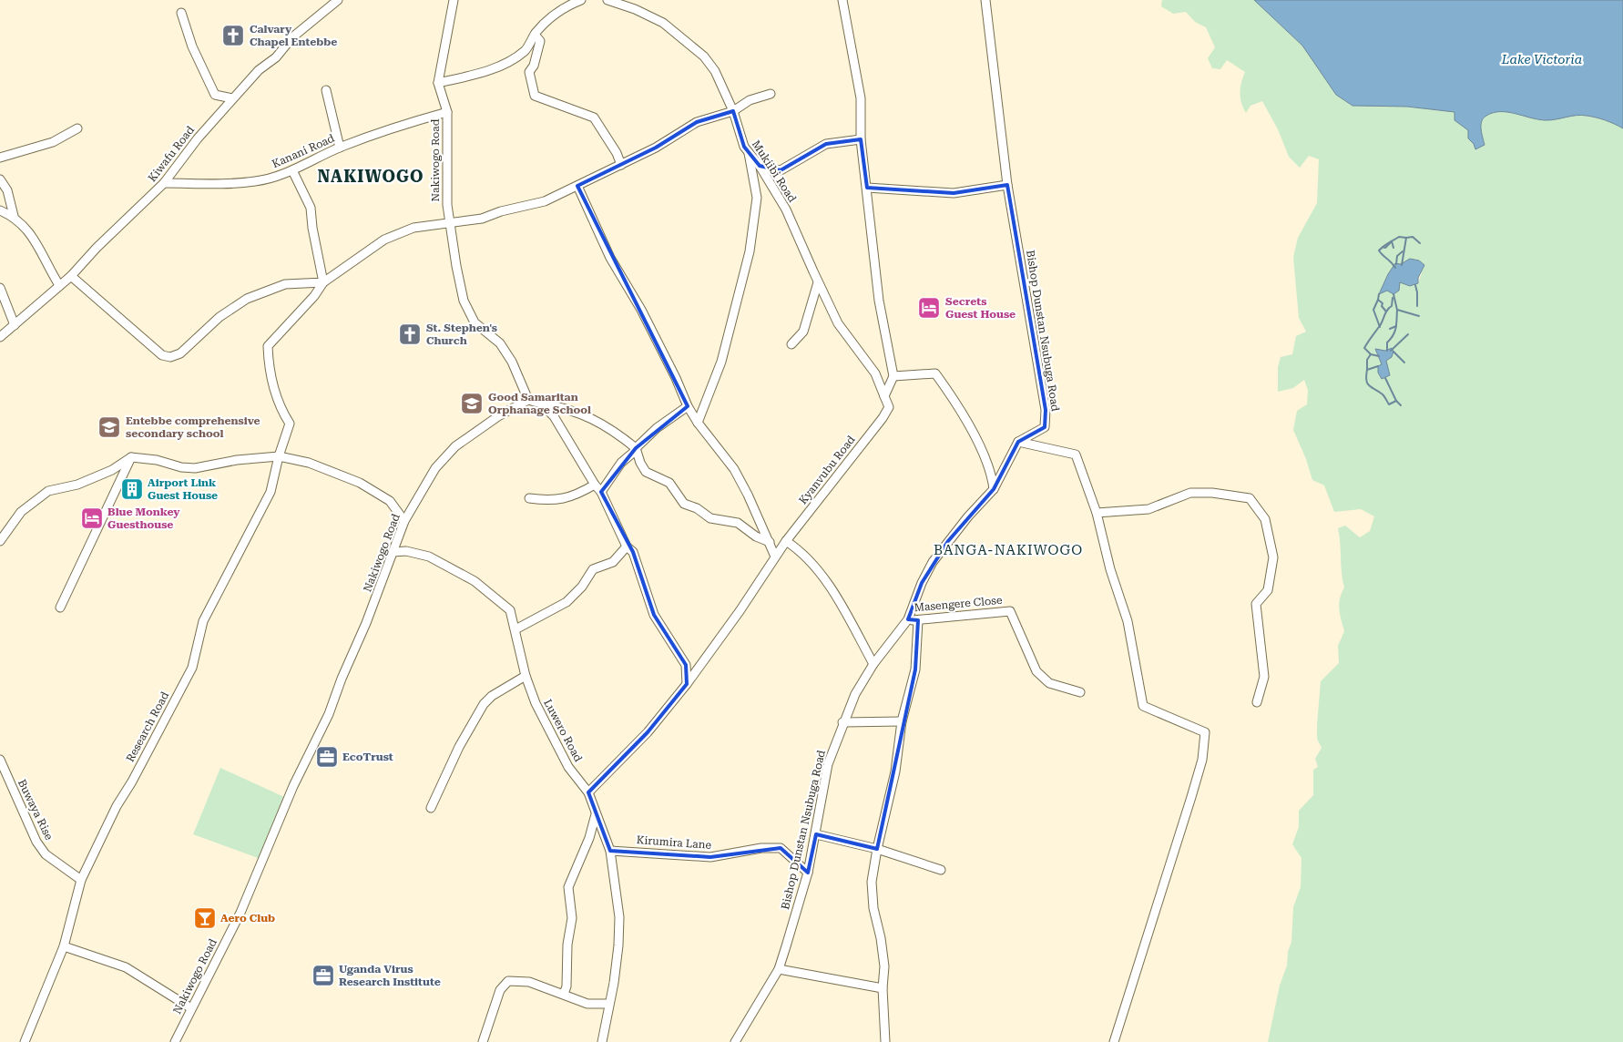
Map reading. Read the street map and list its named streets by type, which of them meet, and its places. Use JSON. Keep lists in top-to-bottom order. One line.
{"streets":{"street":["Kanani Road","Kiwafu Road","Nakiwogo Road","Mukiibi Road","Bishop Dunstan Nsubuga Road","Kyanvubu Road","Masengere Close","Research Road","Luwero Road","Buwaya Rise","Kirumira Lane"]},"crossings":[["Kanani Road","Kiwafu Road"],["Kanani Road","Nakiwogo Road"],["Nakiwogo Road","Luwero Road"],["Mukiibi Road","Kyanvubu Road"],["Bishop Dunstan Nsubuga Road","Masengere Close"],["Bishop Dunstan Nsubuga Road","Kirumira Lane"],["Kyanvubu Road","Luwero Road"],["Research Road","Buwaya Rise"],["Luwero Road","Kirumira Lane"]],"districts":["NAKIWOGO","BANGA-NAKIWOGO"],"water":["Lake Victoria"],"places":{"church":["Calvary Chapel Entebbe","St. Stephen's Church"],"hotel":["Secrets Guest House","Blue Monkey Guesthouse"],"school or university":["Good Samaritan Orphanage School","Entebbe comprehensive secondary school"],"building":["Airport Link Guest House"],"office":["EcoTrust","Uganda Virus Research Institute"],"bar":["Aero Club"]}}
